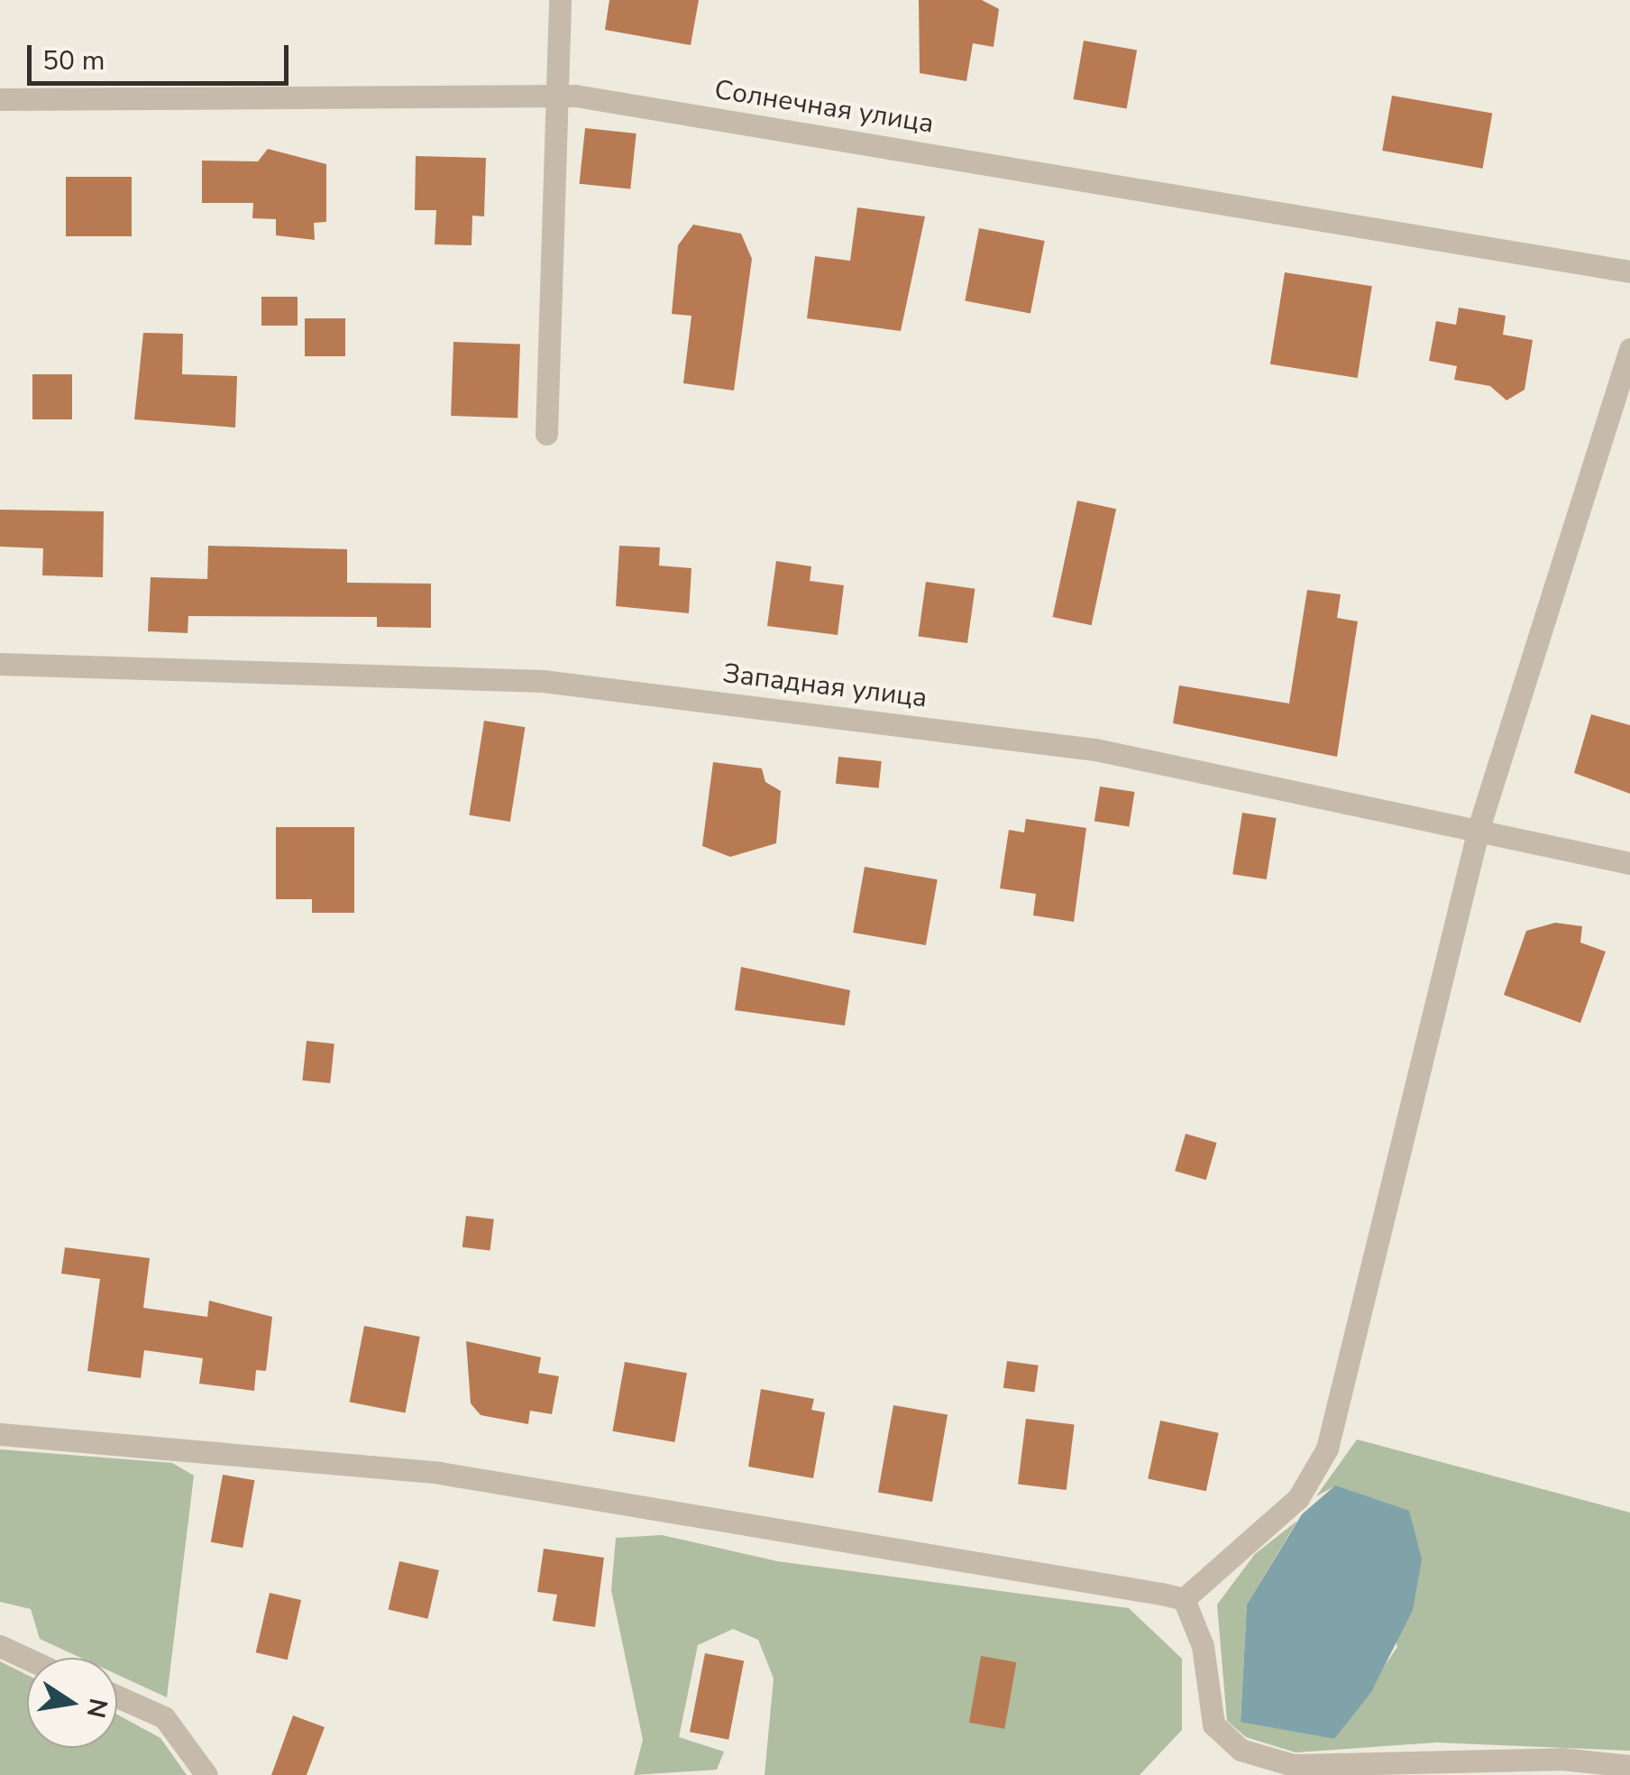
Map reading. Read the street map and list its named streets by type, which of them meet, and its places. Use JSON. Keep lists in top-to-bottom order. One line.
{"streets":{"street":["Солнечная улица","Западная улица"]},"scale_bar":"50 m","north":"right"}
